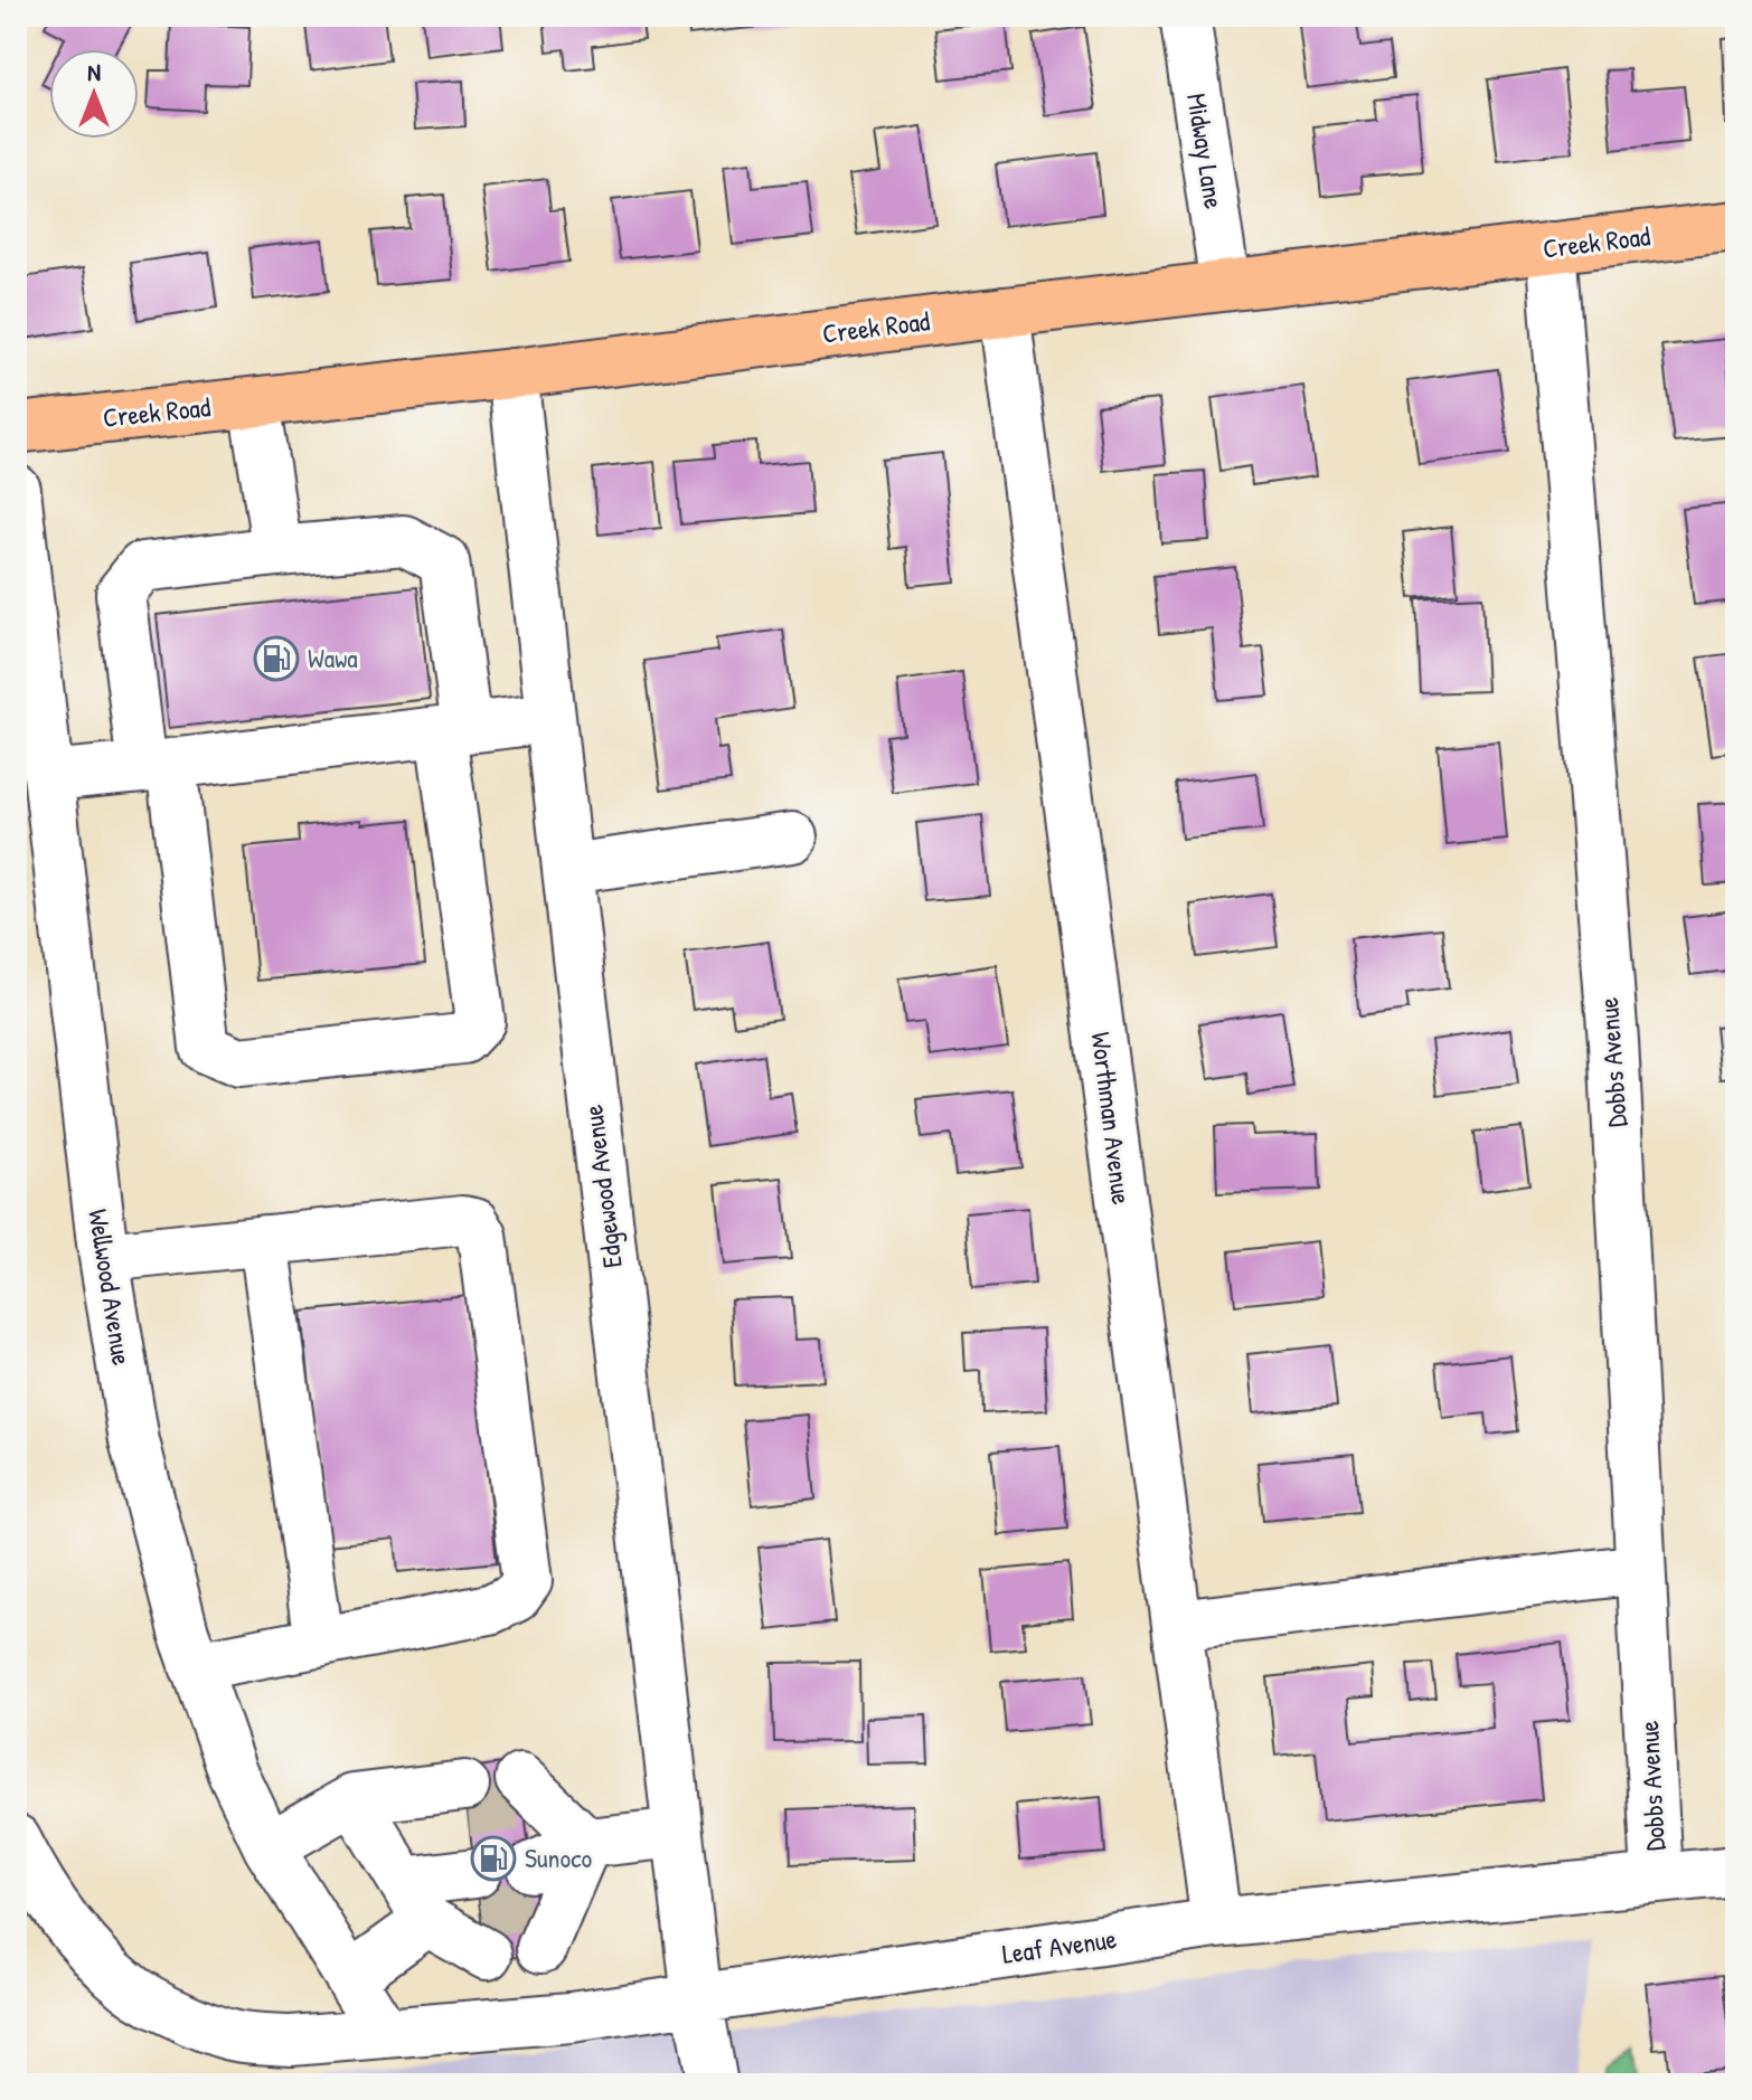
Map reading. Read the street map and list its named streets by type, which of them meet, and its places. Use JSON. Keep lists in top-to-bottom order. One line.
{"streets":{"main road":["Creek Road"],"street":["Midway Lane","Dobbs Avenue","Worthman Avenue","Edgewood Avenue","Wellwood Avenue","Leaf Avenue"]},"crossings":[["Midway Lane","Creek Road"],["Creek Road","Dobbs Avenue"],["Creek Road","Worthman Avenue"],["Creek Road","Edgewood Avenue"],["Dobbs Avenue","Leaf Avenue"],["Worthman Avenue","Leaf Avenue"],["Edgewood Avenue","Leaf Avenue"],["Wellwood Avenue","Leaf Avenue"]],"places":{"fuel station":["Wawa","Sunoco"]},"north":"top"}
